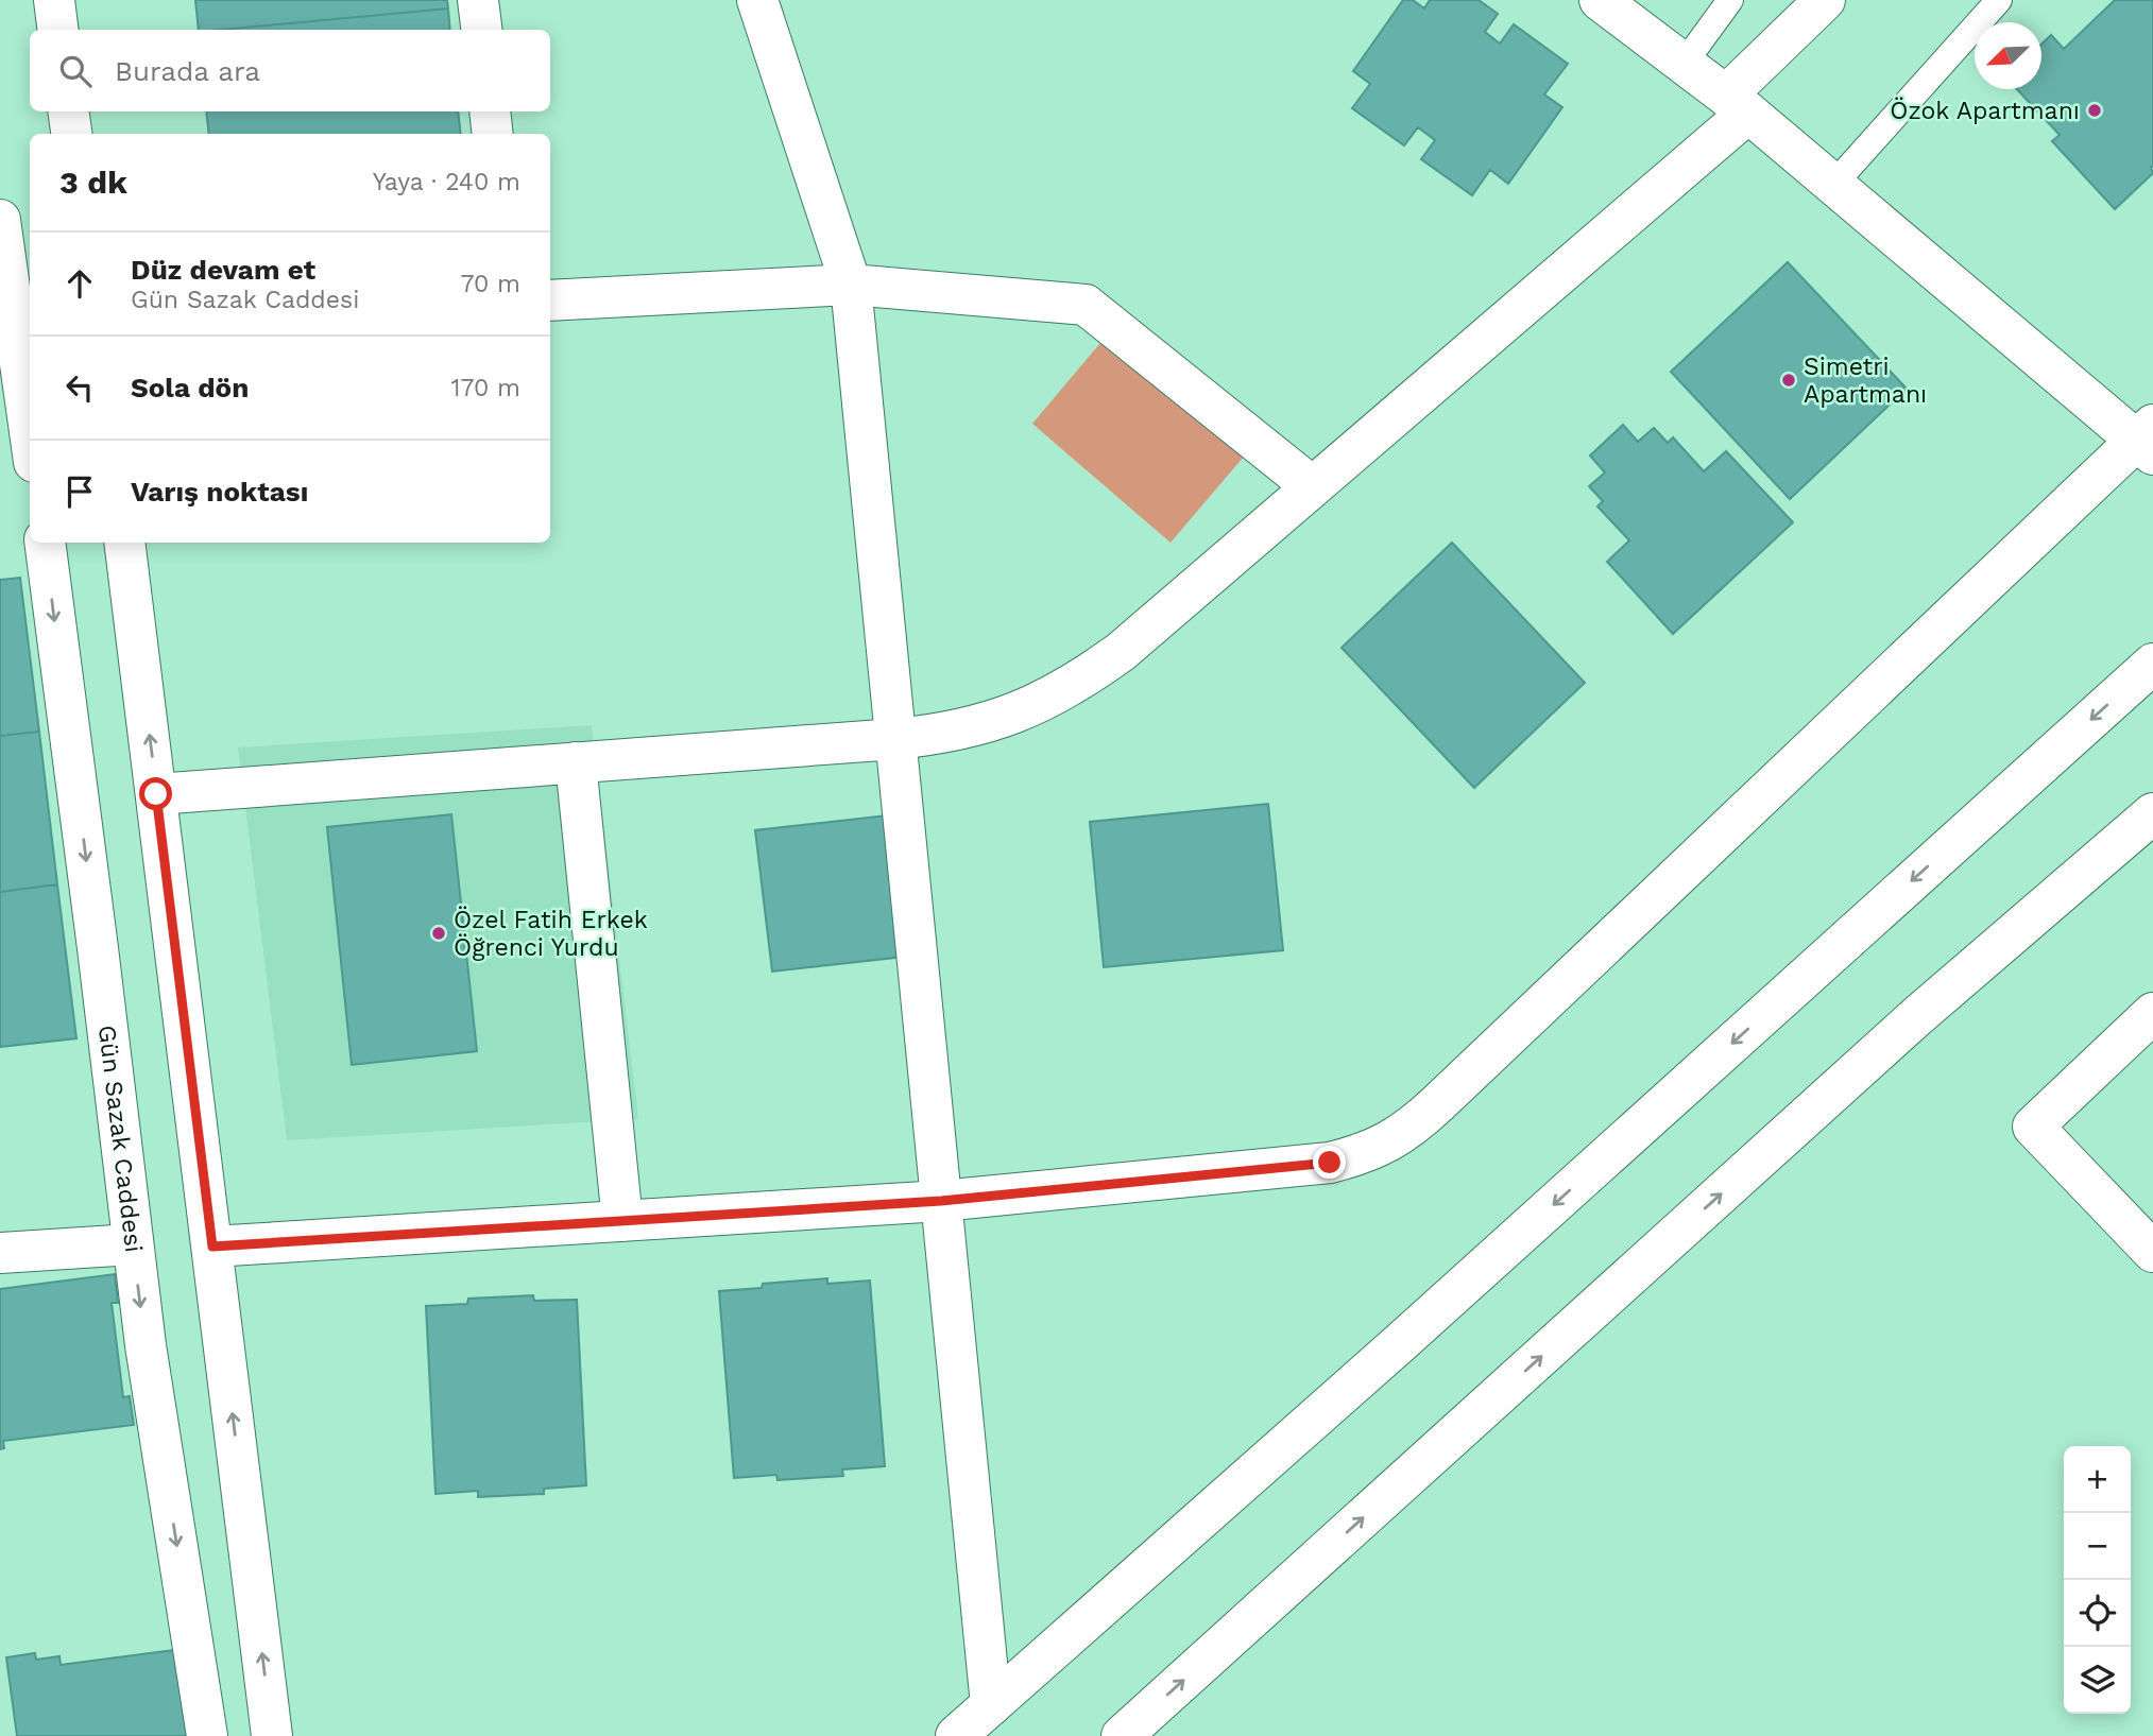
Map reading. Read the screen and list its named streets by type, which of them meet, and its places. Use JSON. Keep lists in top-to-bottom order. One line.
{"streets":{"street":["Gün Sazak Caddesi"]},"places":["Özok Apartmanı","Simetri Apartmanı","Özel Fatih Erkek Öğrenci Yurdu"],"north":"bottom left","page":{"search":"Burada ara","heading":["3 dk","Yaya · 240 m"],"list":[["Düz devam et","Gün Sazak Caddesi","70 m"],["Sola dön","170 m"],"Varış noktası"],"map_buttons":["+","−"]}}
